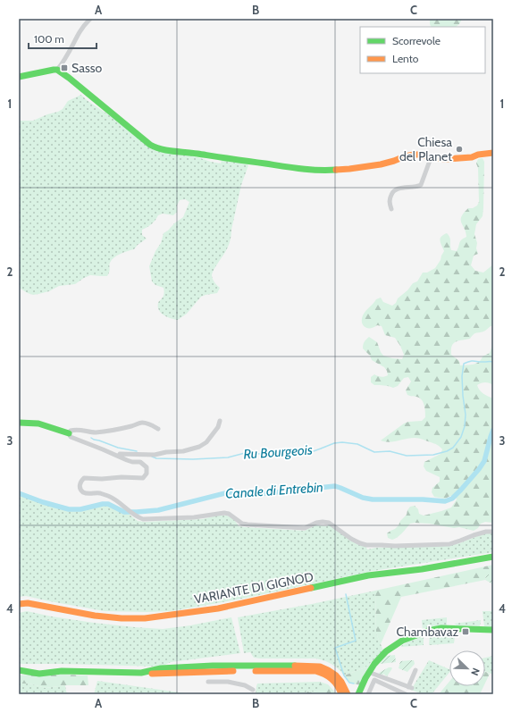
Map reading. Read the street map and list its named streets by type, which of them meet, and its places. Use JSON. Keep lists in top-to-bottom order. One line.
{"streets":{"main road":["VARIANTE DI GIGNOD"]},"water":["Ru Bourgeois","Canale di Entrebin"],"places":{"transit":["Sasso","Chambavaz"],"other":["Chiesa del Planet"]},"legend":["Scorrevole","Lento"],"scale_bar":"100 m","north":"bottom right","grid":{"columns":["A","B","C"],"rows":["1","2","3","4"]}}
